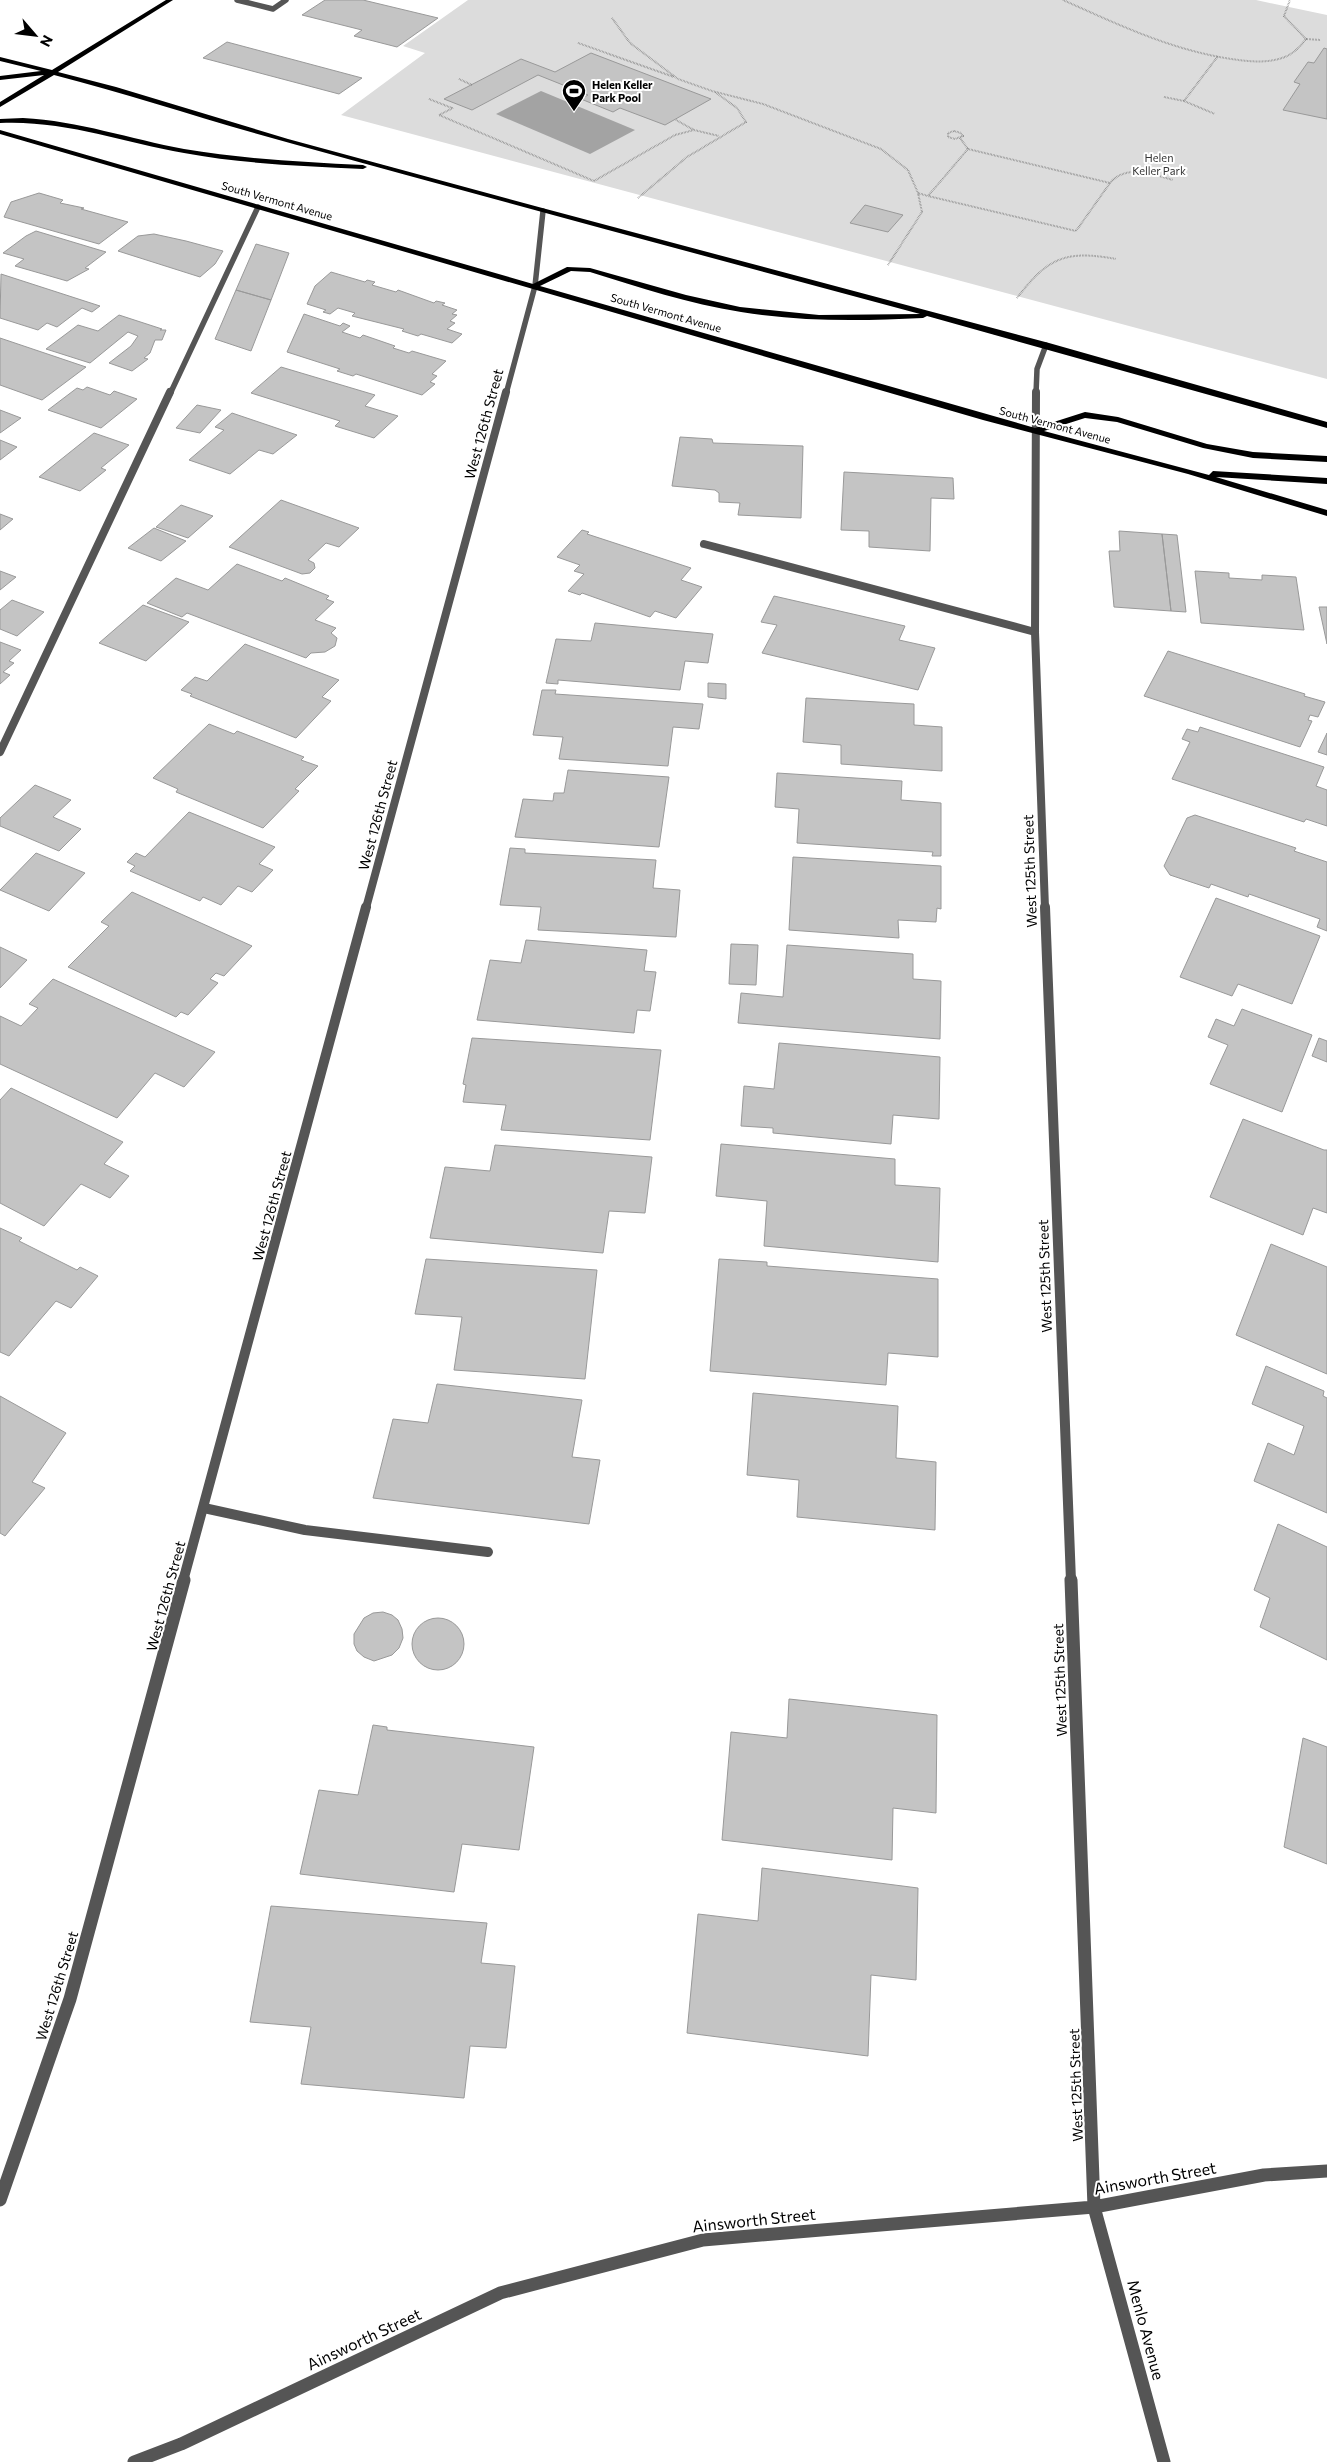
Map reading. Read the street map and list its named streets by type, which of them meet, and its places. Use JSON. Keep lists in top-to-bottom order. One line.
{"streets":{"main road":["South Vermont Avenue"],"street":["West 126th Street","West 125th Street","Ainsworth Street","Menlo Avenue"]},"crossings":[["South Vermont Avenue","West 126th Street"],["South Vermont Avenue","West 125th Street"],["West 125th Street","Ainsworth Street"],["West 125th Street","Menlo Avenue"],["Ainsworth Street","Menlo Avenue"]],"parks":["Helen Keller Park"],"places":{"sports":["Helen Keller Park Pool"]},"north":"bottom right"}
